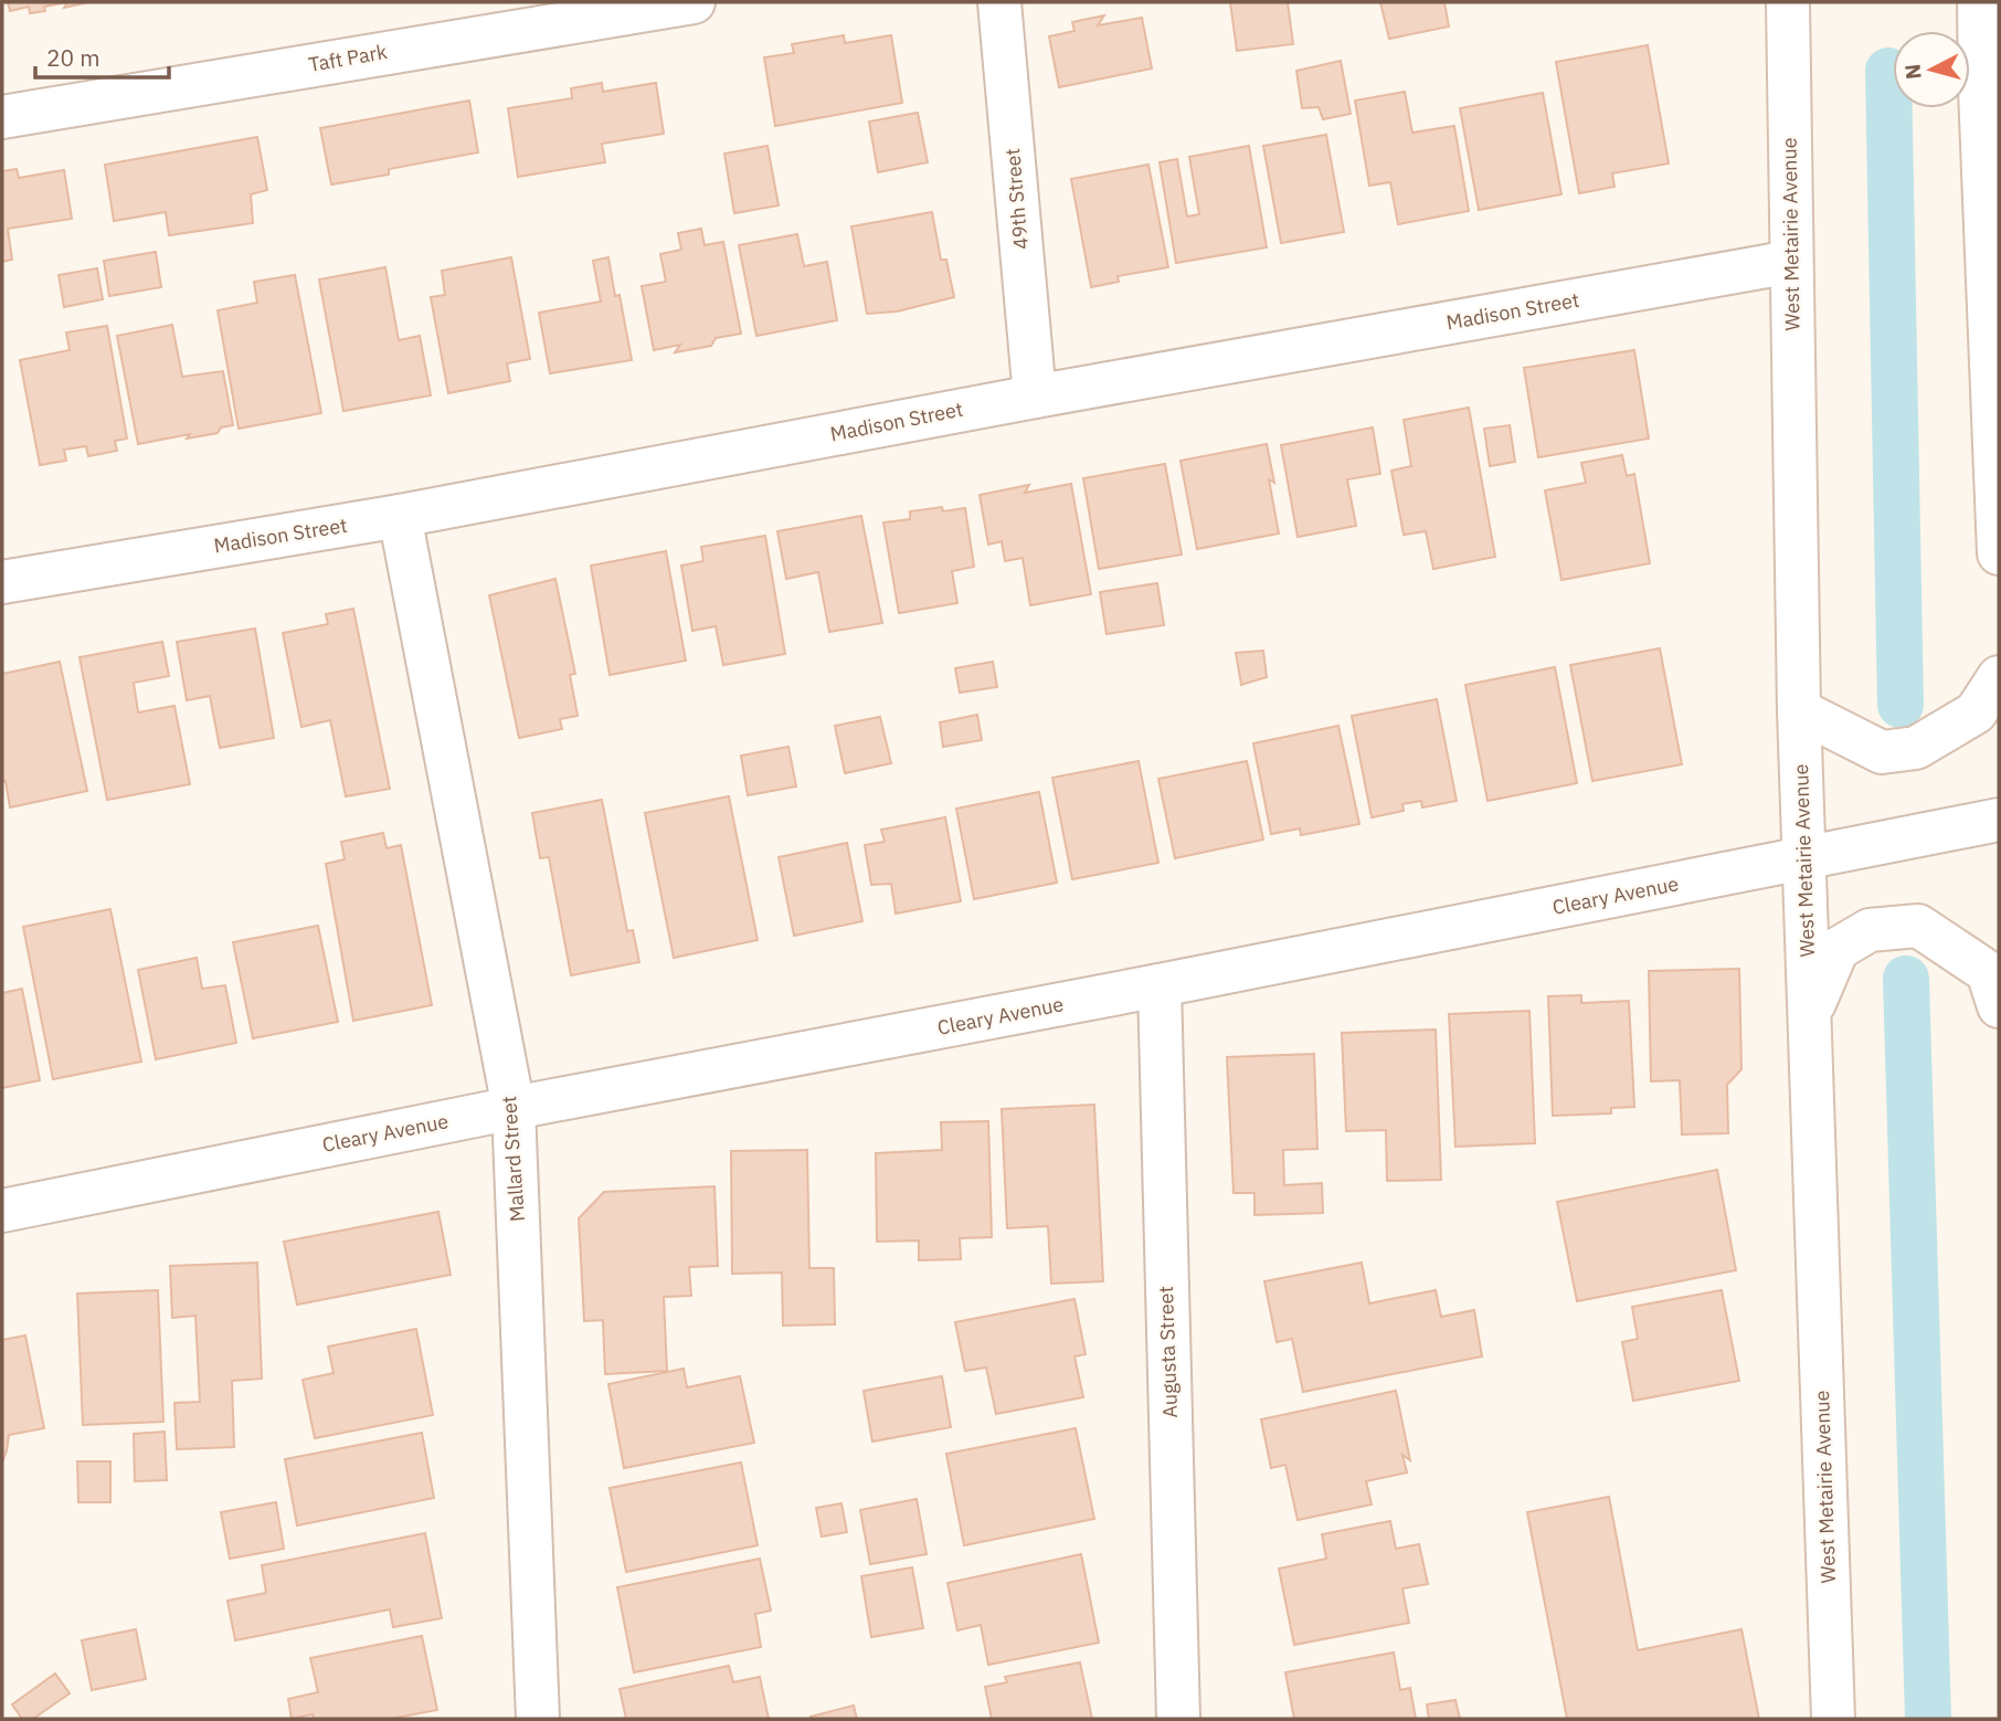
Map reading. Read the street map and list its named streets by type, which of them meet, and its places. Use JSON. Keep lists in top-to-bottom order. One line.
{"streets":{"street":["Taft Park","49th Street","West Metairie Avenue","Madison Street","Cleary Avenue","Mallard Street","Augusta Street"]},"crossings":[["49th Street","Madison Street"],["West Metairie Avenue","Madison Street"],["West Metairie Avenue","Cleary Avenue"],["Madison Street","Mallard Street"],["Cleary Avenue","Mallard Street"],["Cleary Avenue","Augusta Street"]],"scale_bar":"20 m","north":"left"}
